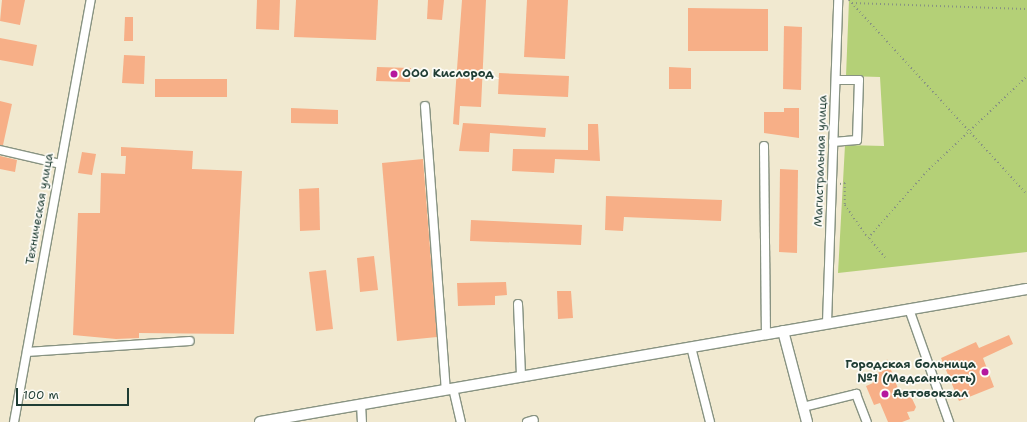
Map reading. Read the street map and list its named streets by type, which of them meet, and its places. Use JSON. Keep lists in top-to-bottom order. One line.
{"streets":{"street":["Магистральная улица","Техническая улица"]},"places":["ООО Кислород","Городская больница №1 (Медсанчасть)","Автовокзал"],"scale_bar":"100 m"}
